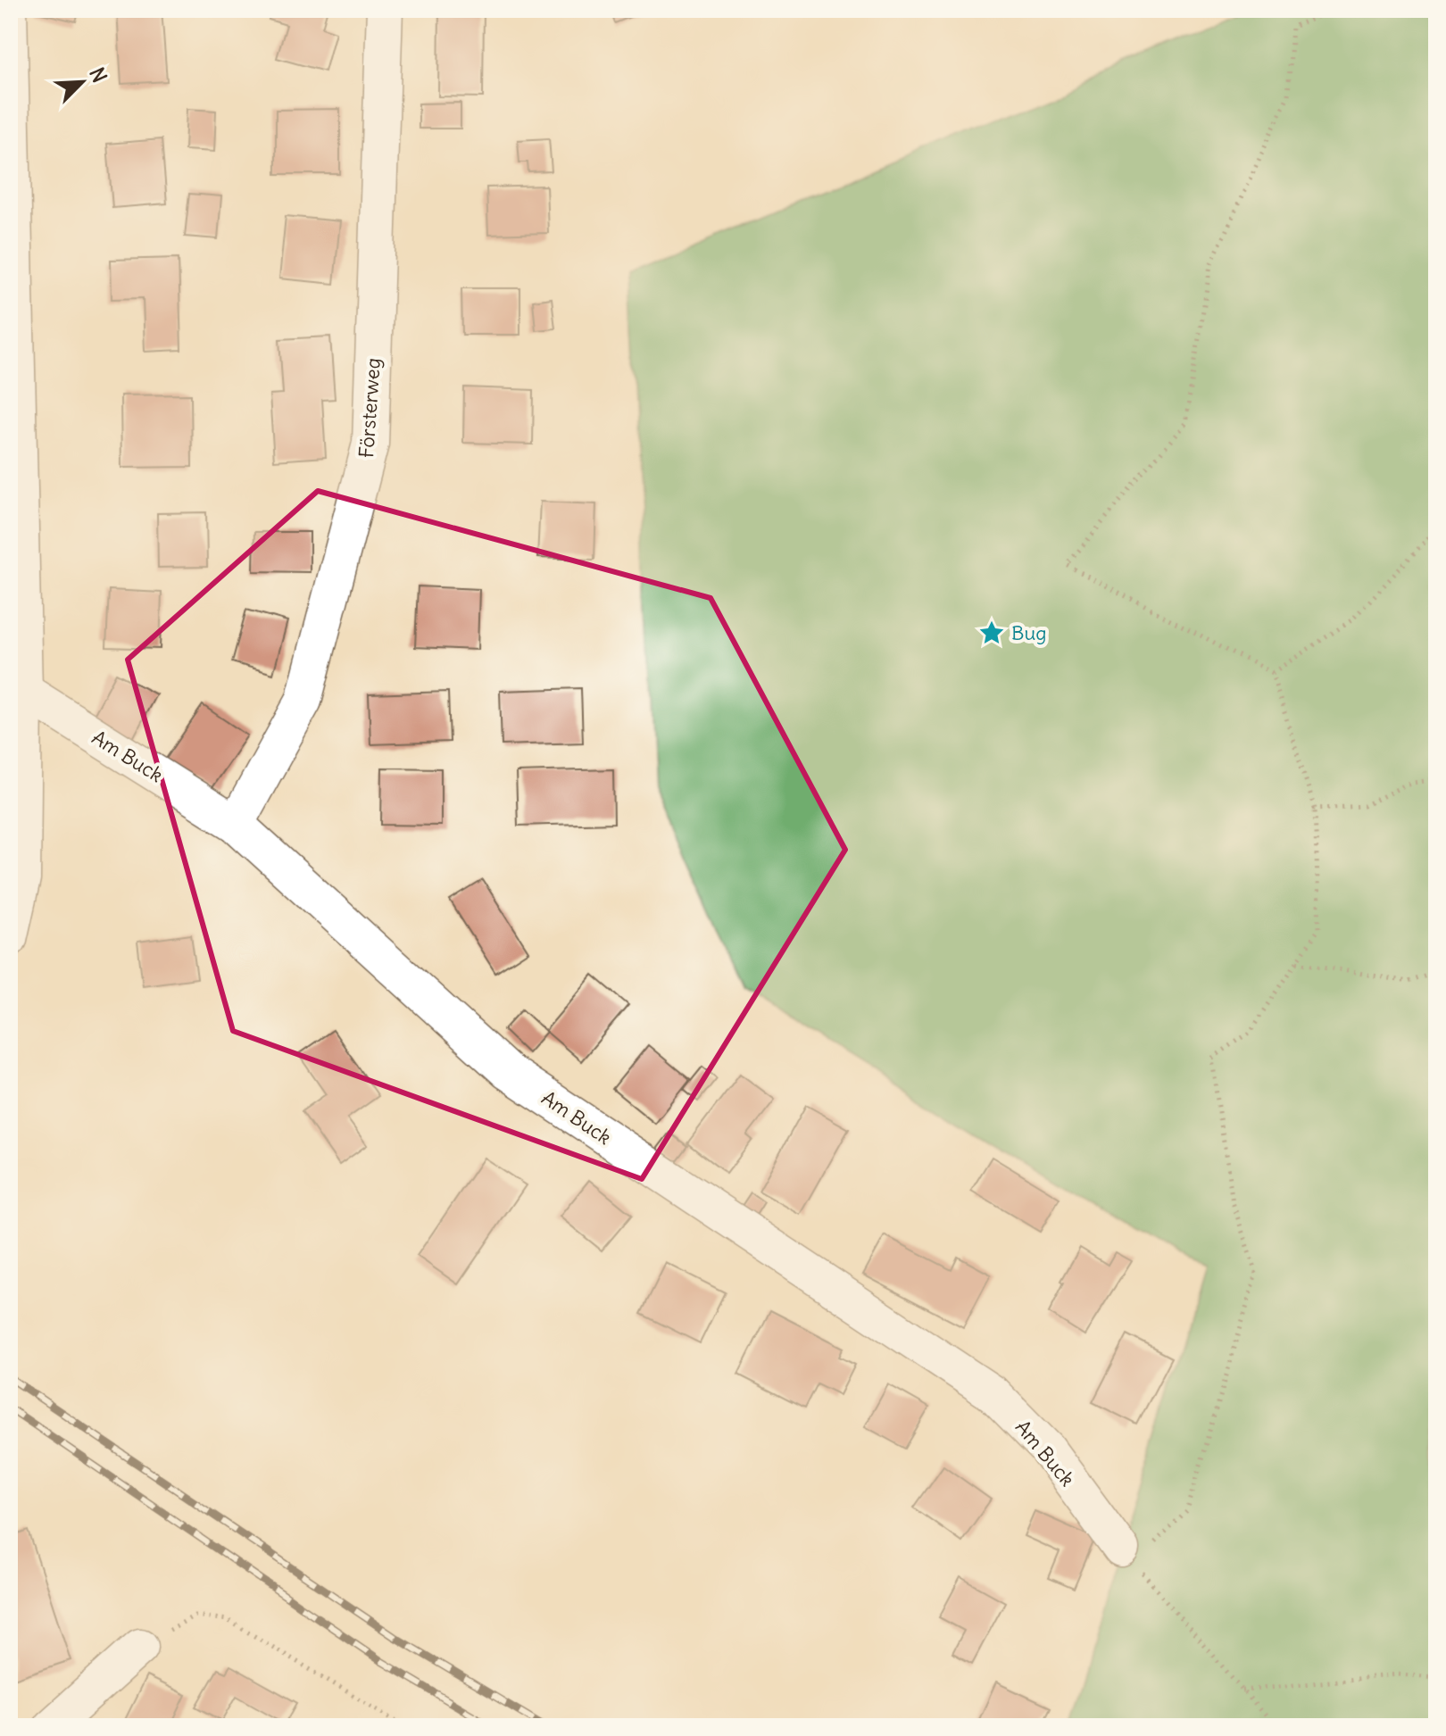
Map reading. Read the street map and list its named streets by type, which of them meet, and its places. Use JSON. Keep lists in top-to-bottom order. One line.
{"streets":{"street":["Försterweg","Am Buck"]},"crossings":[["Försterweg","Am Buck"]],"places":{"place":["Bug"]},"north":"top right"}
